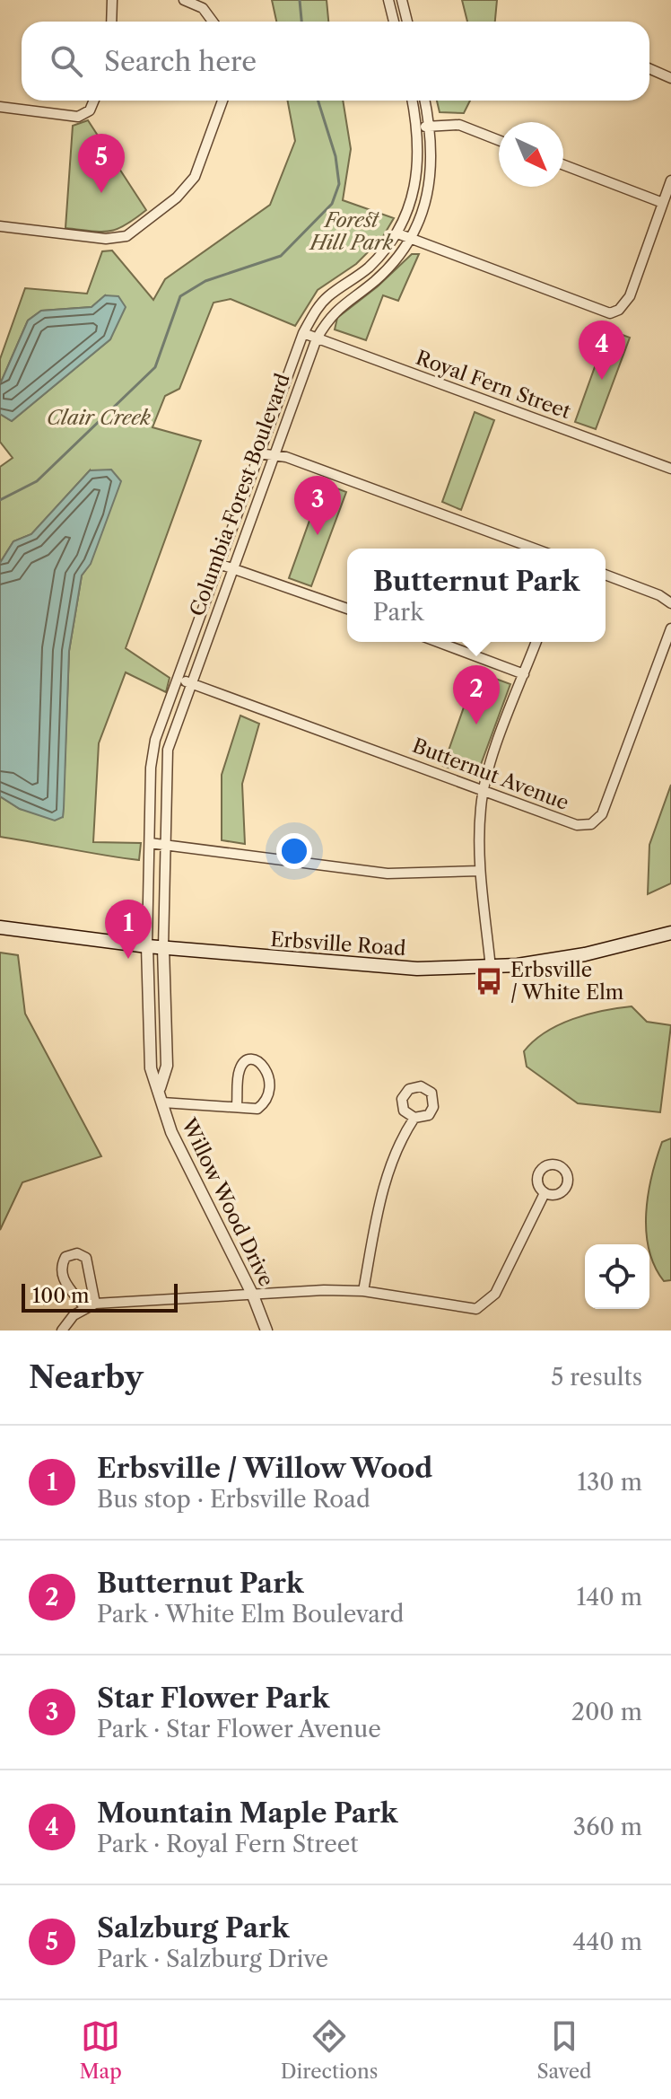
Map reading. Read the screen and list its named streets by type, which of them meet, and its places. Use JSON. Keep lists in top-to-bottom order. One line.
{"streets":{"main road":["Erbsville Road"],"street":["Royal Fern Street","Columbia Forest Boulevard","Butternut Avenue","Willow Wood Drive"]},"crossings":[["Royal Fern Street","Columbia Forest Boulevard"],["Columbia Forest Boulevard","Butternut Avenue"],["Columbia Forest Boulevard","Erbsville Road"],["Columbia Forest Boulevard","Willow Wood Drive"],["Erbsville Road","Willow Wood Drive"]],"parks":["Forest Hill Park","Clair Creek"],"places":{"bus stop":["Erbsville / White Elm"]},"scale_bar":"100 m","north":"bottom right","page":{"search":"Search here","pins":["5","4","3","2","1"],"popup":["Butternut Park","Park"],"scale":"100 m","heading":["Nearby","5 results"],"list":[{"mark":"1","name":"Erbsville / Willow Wood","note":"Bus stop · Erbsville Road","value":"130 m"},{"mark":"2","name":"Butternut Park","note":"Park · White Elm Boulevard","value":"140 m"},{"mark":"3","name":"Star Flower Park","note":"Park · Star Flower Avenue","value":"200 m"},{"mark":"4","name":"Mountain Maple Park","note":"Park · Royal Fern Street","value":"360 m"},{"mark":"5","name":"Salzburg Park","note":"Park · Salzburg Drive","value":"440 m"}],"nav":["Map","Directions","Saved"]}}
